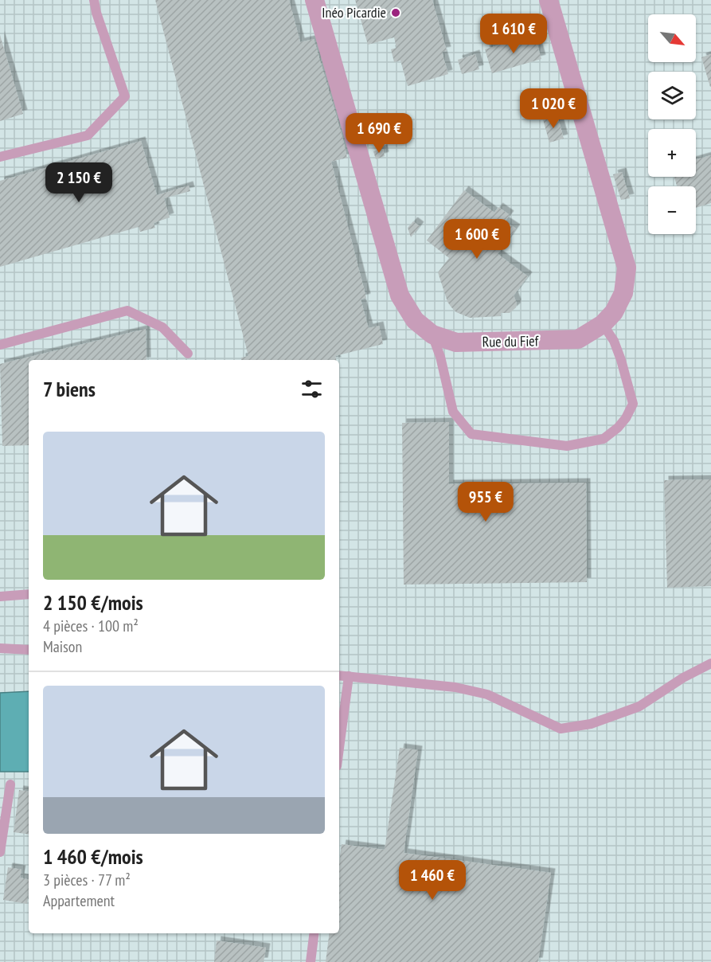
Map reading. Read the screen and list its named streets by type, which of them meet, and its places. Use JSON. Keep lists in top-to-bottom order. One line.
{"streets":{"street":["Rue du Fief"]},"places":["Inéo Picardie"],"north":"bottom right","page":{"price":["1 610 €","1 020 €","1 690 €","2 150 €","1 600 €","955 €","1 460 €"],"map_buttons":["+","−"],"heading":"7 biens","list":[{"name":"2 150 €/mois","note":"4 pièces · 100 m² · Maison"},{"name":"1 460 €/mois","note":"3 pièces · 77 m² · Appartement"}]}}
